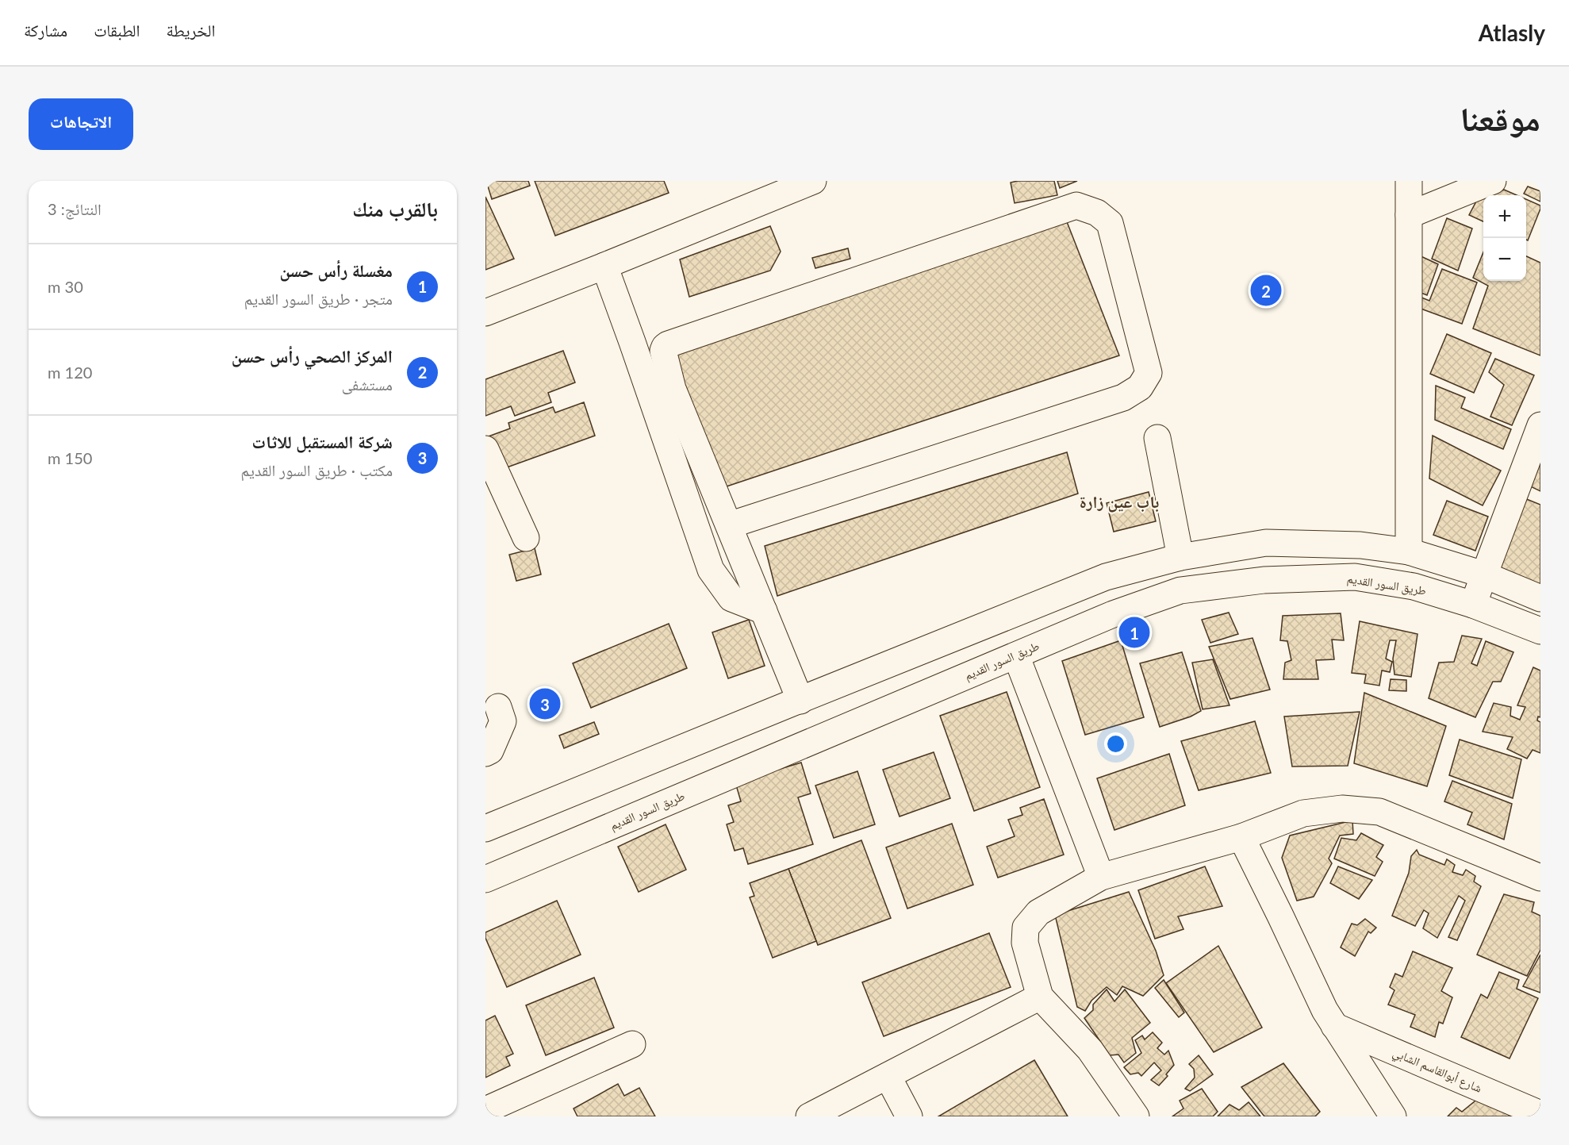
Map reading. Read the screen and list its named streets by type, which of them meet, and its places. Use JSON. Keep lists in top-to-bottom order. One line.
{"streets":{"street":["طريق السور القديم","شارع أبوالقاسم الشابي"]},"districts":["باب عين زارة"],"page":{"header":"Atlasly","nav":["الخريطة","الطبقات","مشاركة"],"title":"موقعنا","buttons":"الاتجاهات","heading":["بالقرب منك","النتائج: 3"],"map_buttons":["+","−"],"list":[{"mark":"1","name":"مغسلة رأس حسن","note":"متجر · طريق السور القديم","value":"30 m"},{"mark":"2","name":"المركز الصحي رأس حسن","note":"مستشفى","value":"120 m"},{"mark":"3","name":"شركة المستقبل للاثات","note":"مكتب · طريق السور القديم","value":"150 m"}],"pins":["2","1","3"]}}
